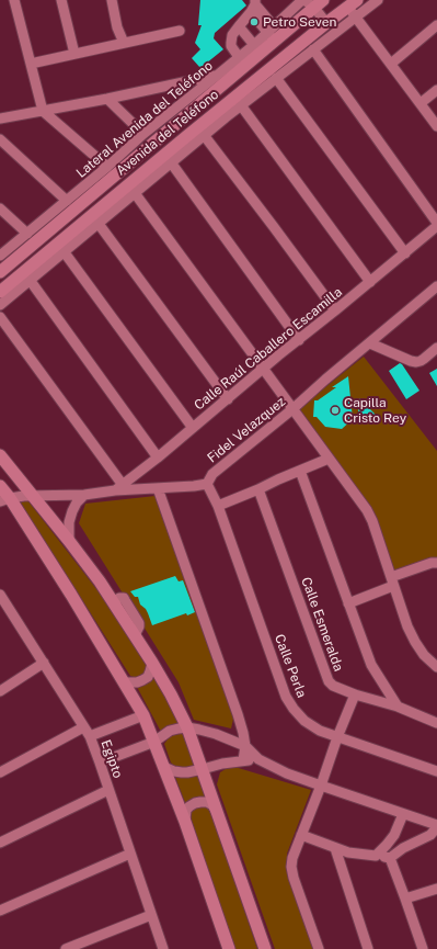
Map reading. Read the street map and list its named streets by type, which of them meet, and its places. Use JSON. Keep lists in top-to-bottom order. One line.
{"streets":{"main road":["Avenida del Teléfono"],"street":["Lateral Avenida del Teléfono","Calle Raúl Caballero Escamilla","Fidel Velazquez","Calle Esmeralda","Calle Perla","Egipto"]},"crossings":[["Lateral Avenida del Teléfono","Avenida del Teléfono"],["Calle Raúl Caballero Escamilla","Fidel Velazquez"],["Fidel Velazquez","Calle Perla"]],"places":["Petro Seven","Capilla Cristo Rey"]}
